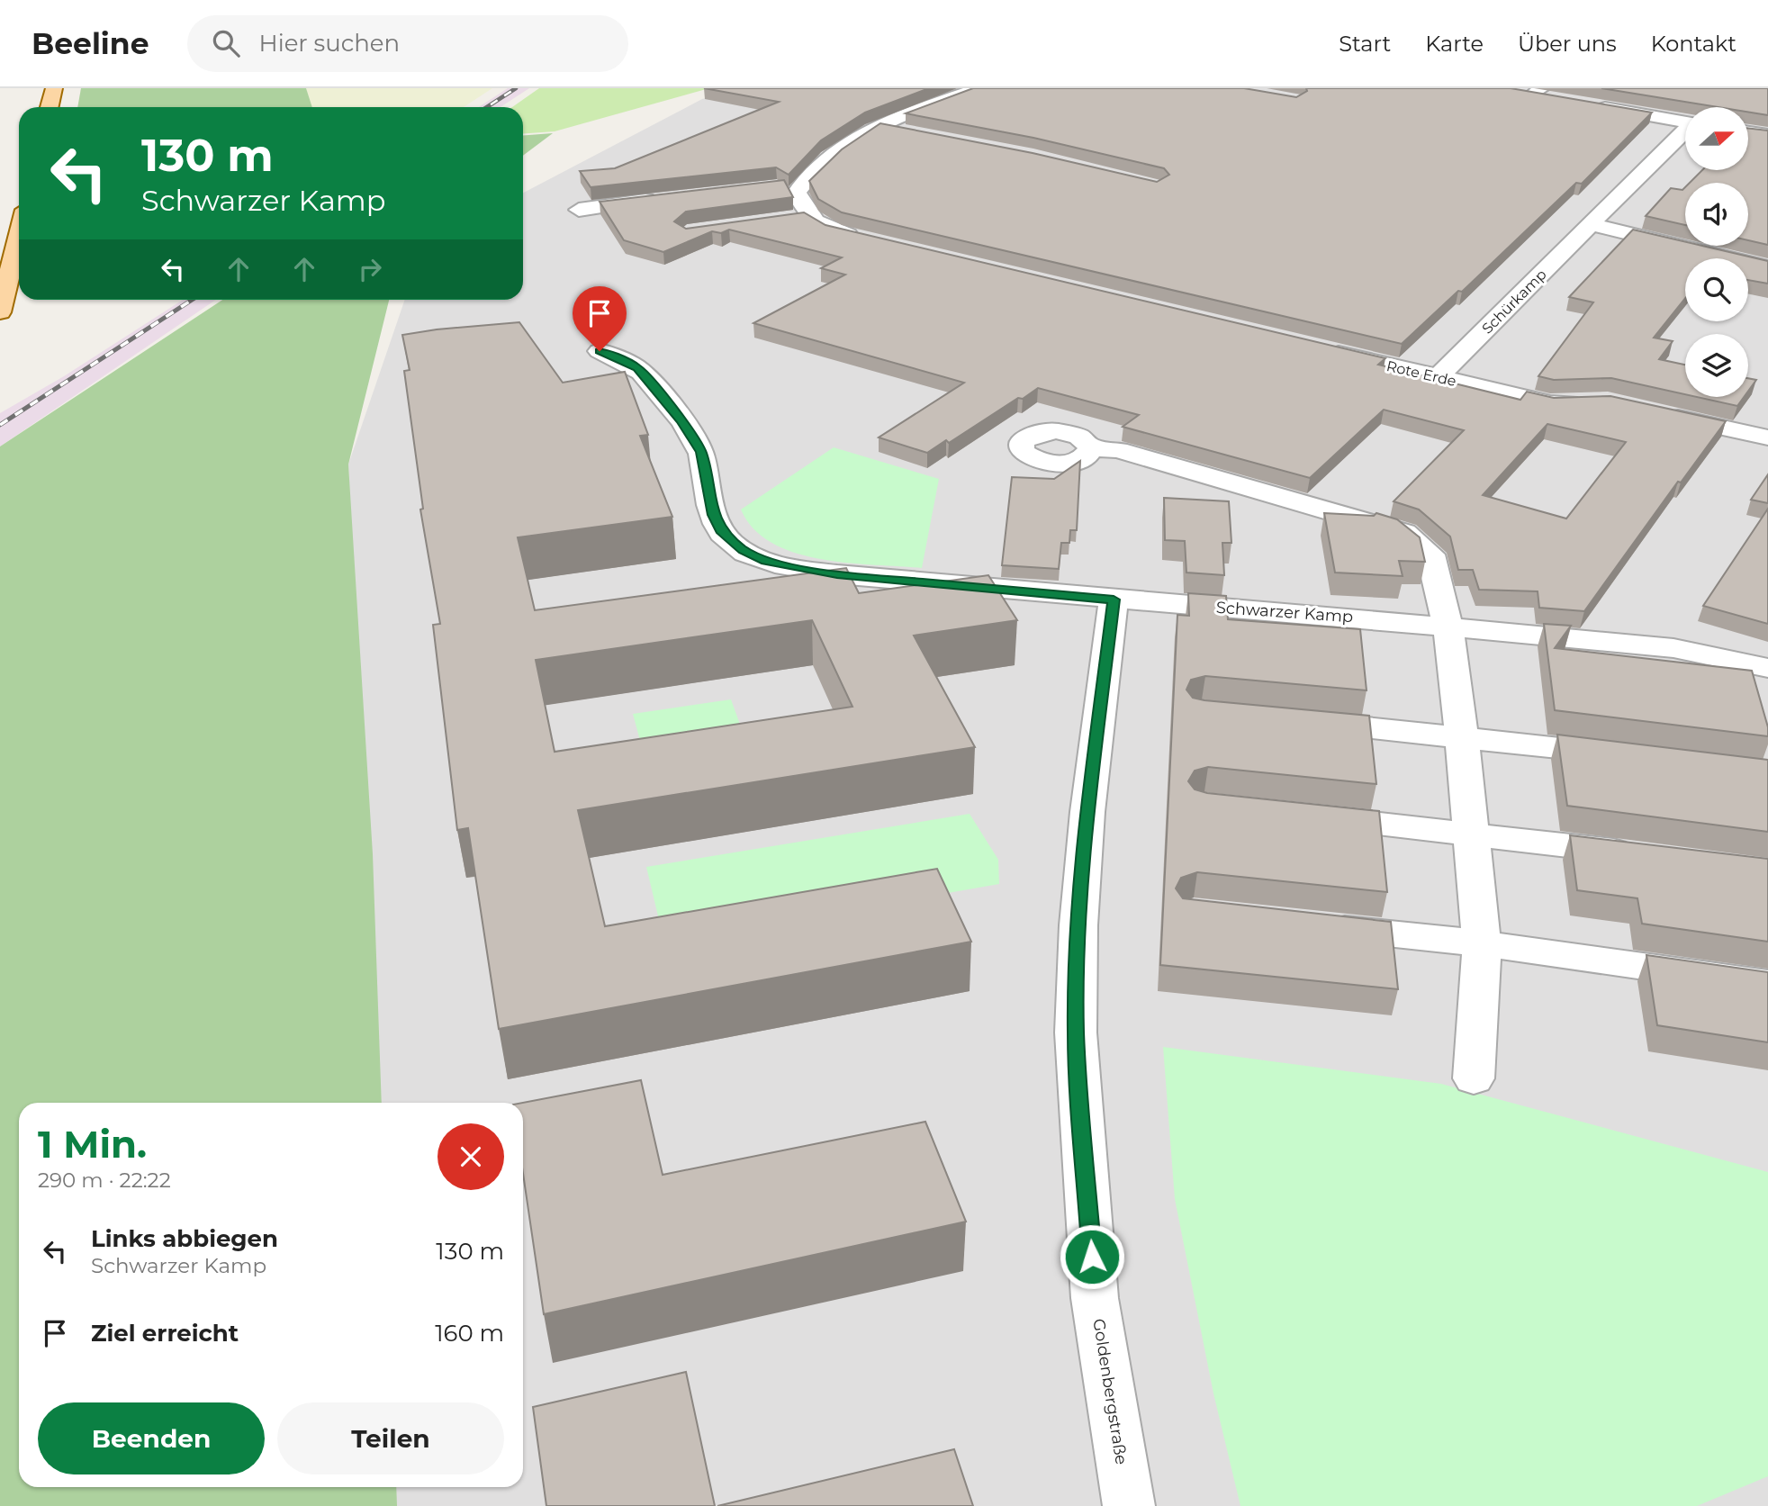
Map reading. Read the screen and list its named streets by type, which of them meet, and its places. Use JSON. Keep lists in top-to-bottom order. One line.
{"streets":{"street":["Schürkamp","Rote Erde","Schwarzer Kamp","Goldenbergstraße"]},"crossings":[["Schürkamp","Rote Erde"],["Schwarzer Kamp","Goldenbergstraße"]],"north":"right","page":{"header":"Beeline","search":"Hier suchen","nav":["Start","Karte","Über uns","Kontakt"],"turn":["130 m","Schwarzer Kamp"],"heading":["1 Min.","290 m · 22:22"],"list":[{"name":"Links abbiegen","note":"Schwarzer Kamp","value":"130 m"},{"name":"Ziel erreicht","value":"160 m"}],"buttons":["Beenden","Teilen"]}}
